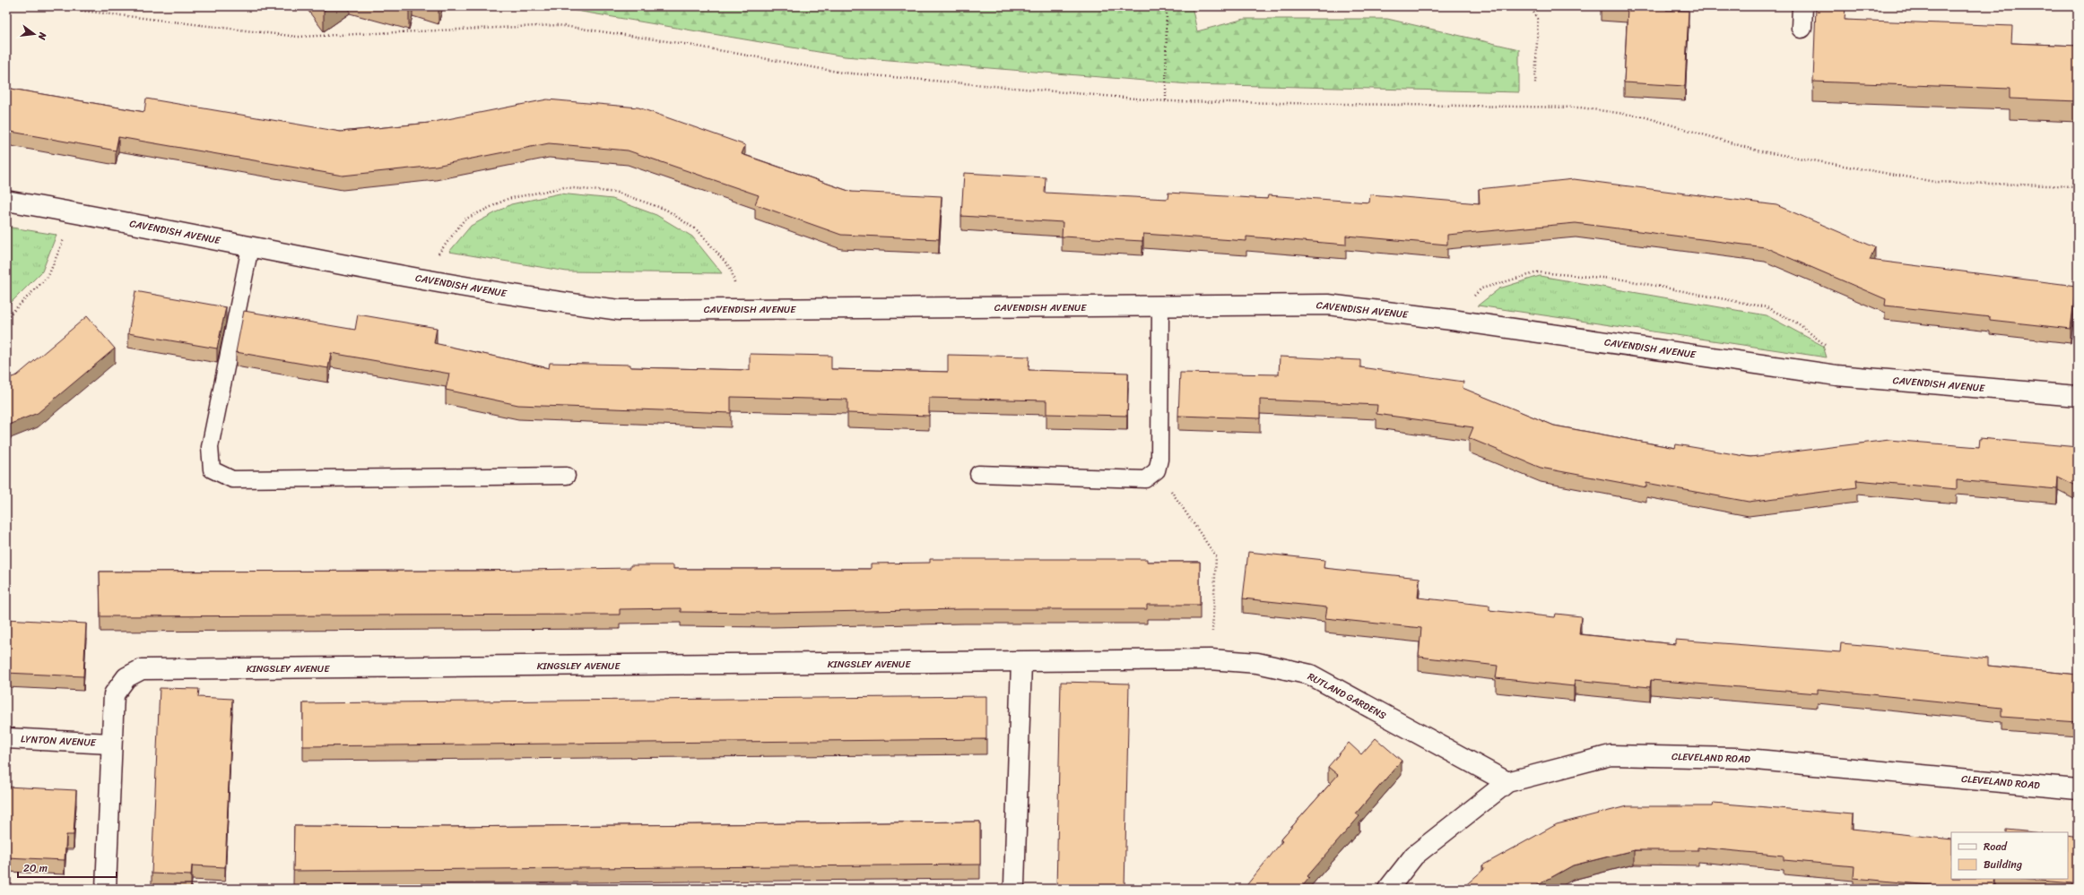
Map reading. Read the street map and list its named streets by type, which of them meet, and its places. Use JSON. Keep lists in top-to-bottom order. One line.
{"streets":{"street":["CAVENDISH AVENUE","KINGSLEY AVENUE","RUTLAND GARDENS","LYNTON AVENUE","CLEVELAND ROAD"]},"crossings":[["KINGSLEY AVENUE","RUTLAND GARDENS"],["KINGSLEY AVENUE","LYNTON AVENUE"],["RUTLAND GARDENS","CLEVELAND ROAD"]],"legend":["Road","Building"],"scale_bar":"20 m","north":"right"}
